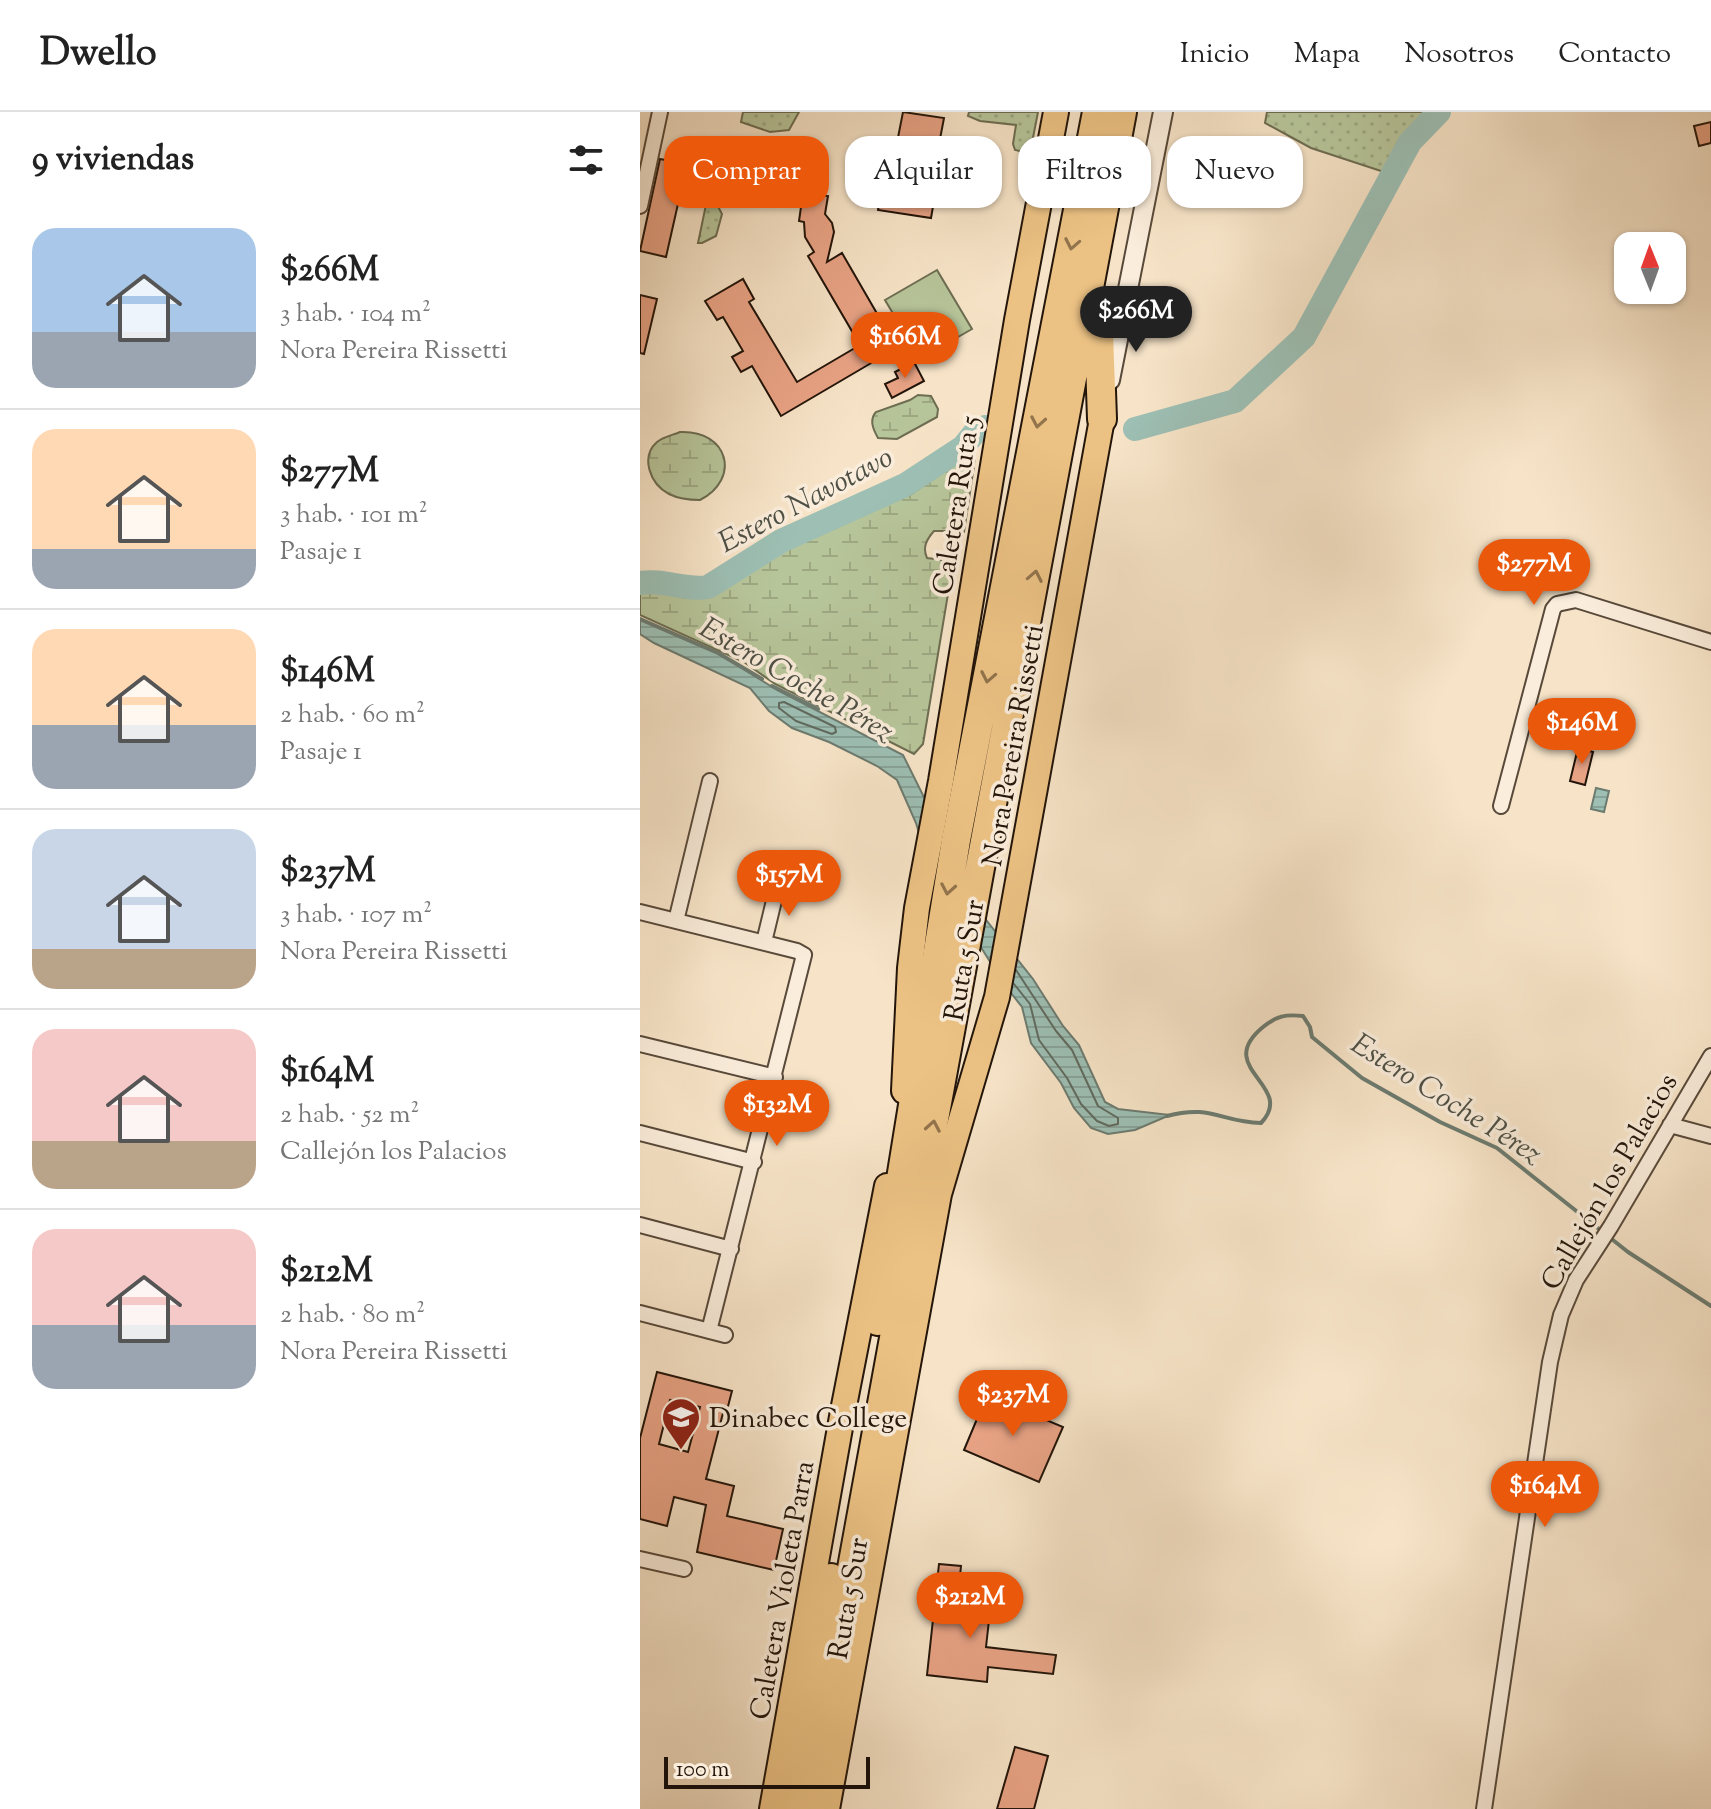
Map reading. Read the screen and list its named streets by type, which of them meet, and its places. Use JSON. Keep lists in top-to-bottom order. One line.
{"streets":{"highway":["Ruta 5 Sur"],"main road":["Caletera Ruta 5","Nora Pereira Rissetti","Caletera Violeta Parra"],"street":["Callejón los Palacios"]},"crossings":[["Caletera Ruta 5","Caletera Violeta Parra"]],"water":["Estero Navotavo","Estero Coche Pérez"],"places":{"school or university":["Dinabec College"]},"scale_bar":"100 m","north":"top","page":{"header":"Dwello","nav":["Inicio","Mapa","Nosotros","Contacto"],"heading":"9 viviendas","chip":["Comprar","Alquilar","Filtros","Nuevo"],"list":[{"name":"$266M","note":"3 hab. · 104 m² · Nora Pereira Rissetti"},{"name":"$277M","note":"3 hab. · 101 m² · Pasaje 1"},{"name":"$146M","note":"2 hab. · 60 m² · Pasaje 1"},{"name":"$237M","note":"3 hab. · 107 m² · Nora Pereira Rissetti"},{"name":"$164M","note":"2 hab. · 52 m² · Callejón los Palacios"},{"name":"$212M","note":"2 hab. · 80 m² · Nora Pereira Rissetti"}],"price":["$266M","$166M","$277M","$146M","$157M","$132M","$237M","$164M","$212M"],"scale":"100 m"}}
